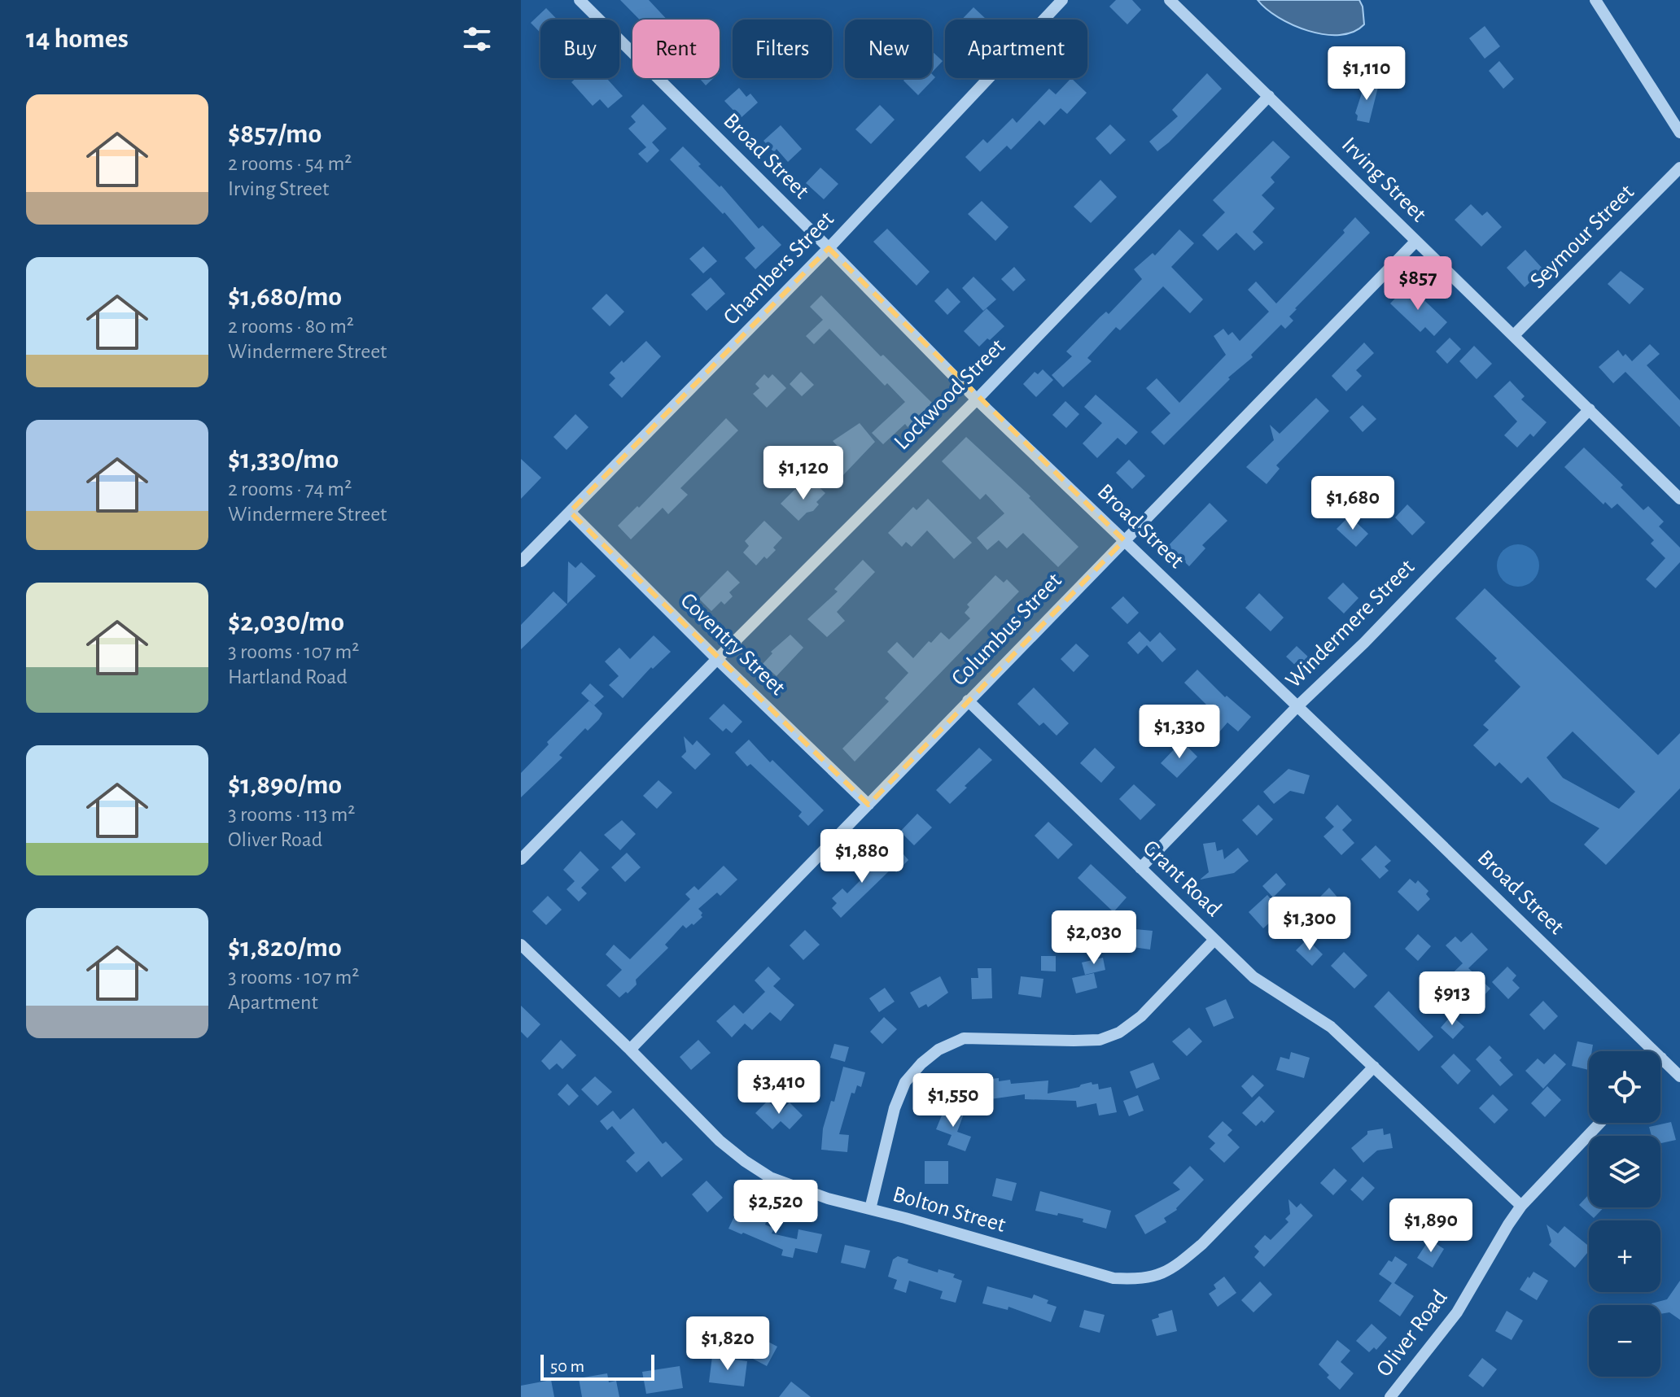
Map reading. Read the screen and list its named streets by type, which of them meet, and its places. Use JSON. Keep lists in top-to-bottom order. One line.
{"streets":{"street":["Broad Street","Irving Street","Seymour Street","Chambers Street","Lockwood Street","Windermere Street","Columbus Street","Coventry Street","Grant Road","Bolton Street","Oliver Road"]},"crossings":[["Broad Street","Chambers Street"],["Broad Street","Lockwood Street"],["Broad Street","Windermere Street"],["Broad Street","Columbus Street"],["Irving Street","Seymour Street"],["Irving Street","Lockwood Street"],["Irving Street","Windermere Street"],["Irving Street","Columbus Street"],["Chambers Street","Coventry Street"],["Lockwood Street","Coventry Street"],["Windermere Street","Grant Road"],["Columbus Street","Coventry Street"],["Columbus Street","Grant Road"],["Columbus Street","Bolton Street"],["Grant Road","Bolton Street"],["Grant Road","Oliver Road"]],"scale_bar":"50 m","page":{"heading":"14 homes","chip":["Buy","Rent","Filters","New","Apartment"],"price":["$1,110","$857","$1,120","$1,680","$1,330","$1,880","$1,300","$2,030","$913","$3,410","$1,550","$2,520","$1,890","$1,820"],"list":[{"name":"$857/mo","note":"2 rooms · 54 m² · Irving Street"},{"name":"$1,680/mo","note":"2 rooms · 80 m² · Windermere Street"},{"name":"$1,330/mo","note":"2 rooms · 74 m² · Windermere Street"},{"name":"$2,030/mo","note":"3 rooms · 107 m² · Hartland Road"},{"name":"$1,890/mo","note":"3 rooms · 113 m² · Oliver Road"},{"name":"$1,820/mo","note":"3 rooms · 107 m² · Apartment"}],"map_buttons":["+","−"],"scale":"50 m"}}
